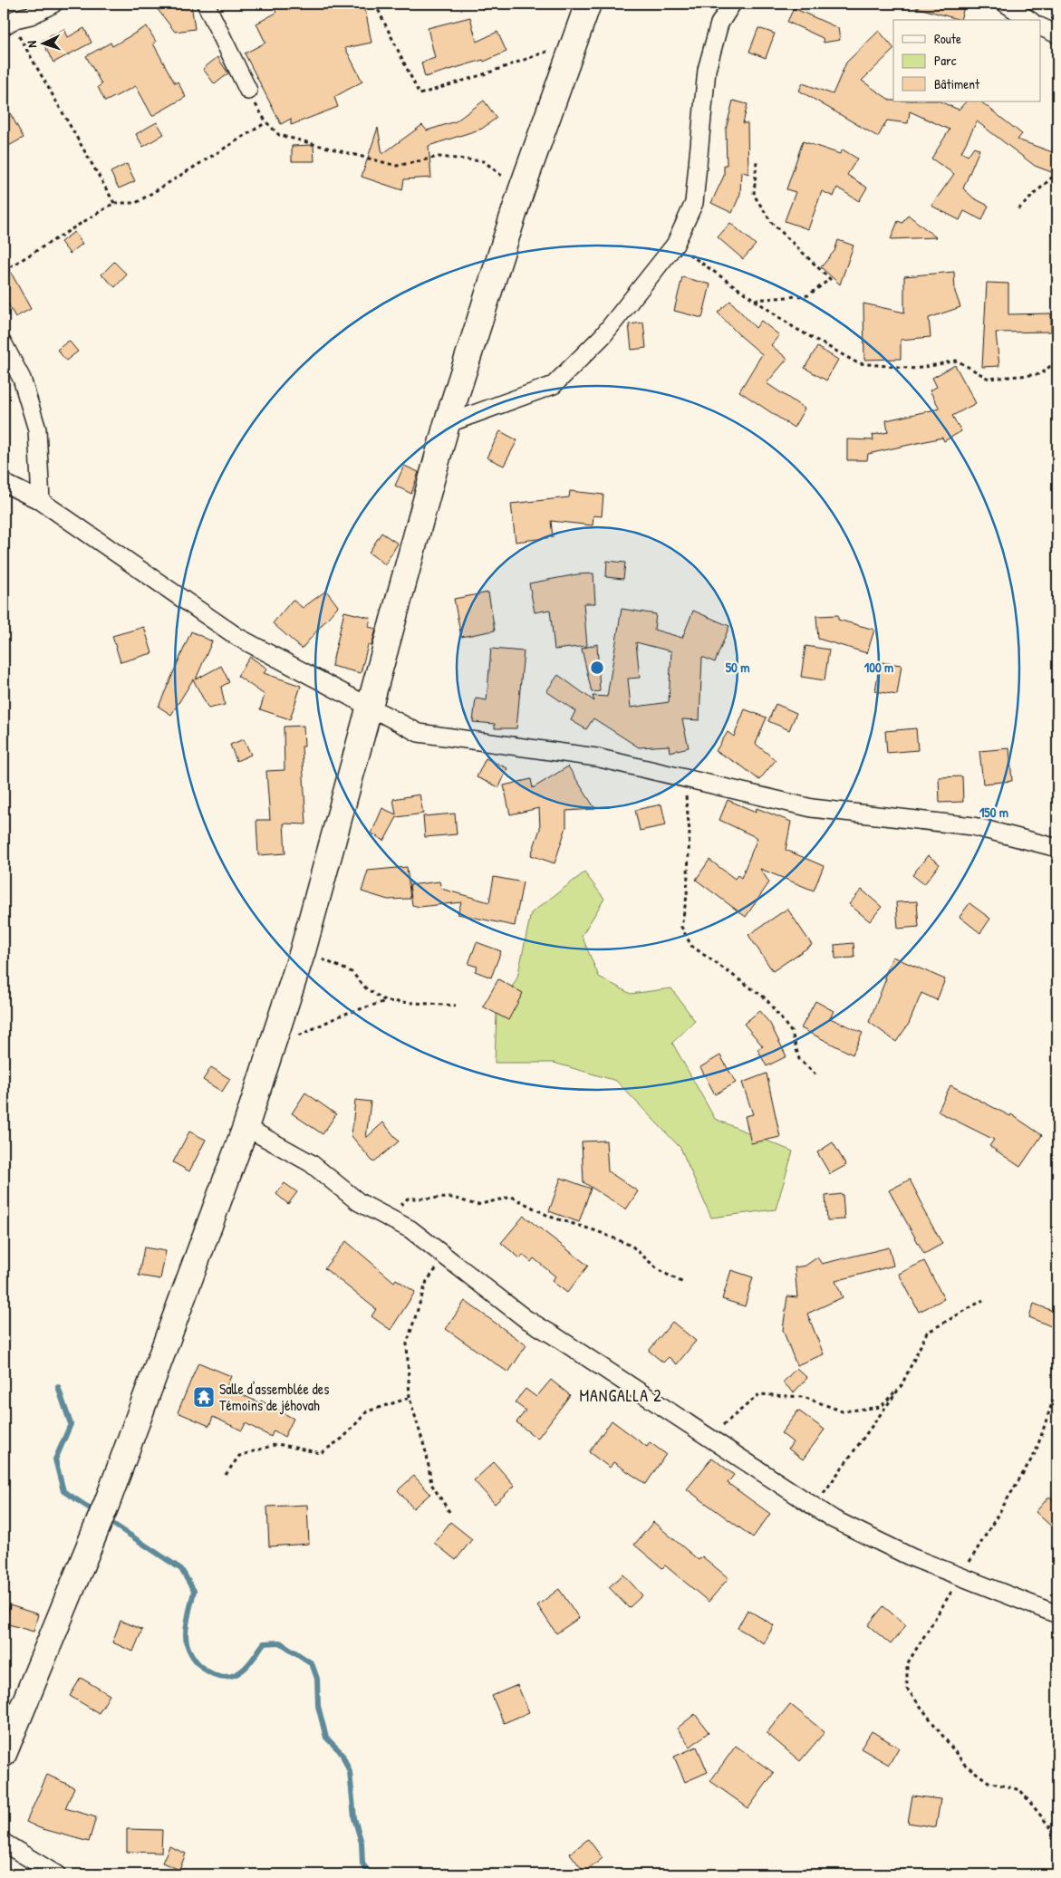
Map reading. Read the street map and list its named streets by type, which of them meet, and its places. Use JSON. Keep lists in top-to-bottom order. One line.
{"districts":["MANGALLA 2"],"places":{"temple":["Salle d'assemblée des Témoins de jéhovah"]},"legend":["Route","Parc","Bâtiment"],"north":"left","rings":["50 m","100 m","150 m"]}
